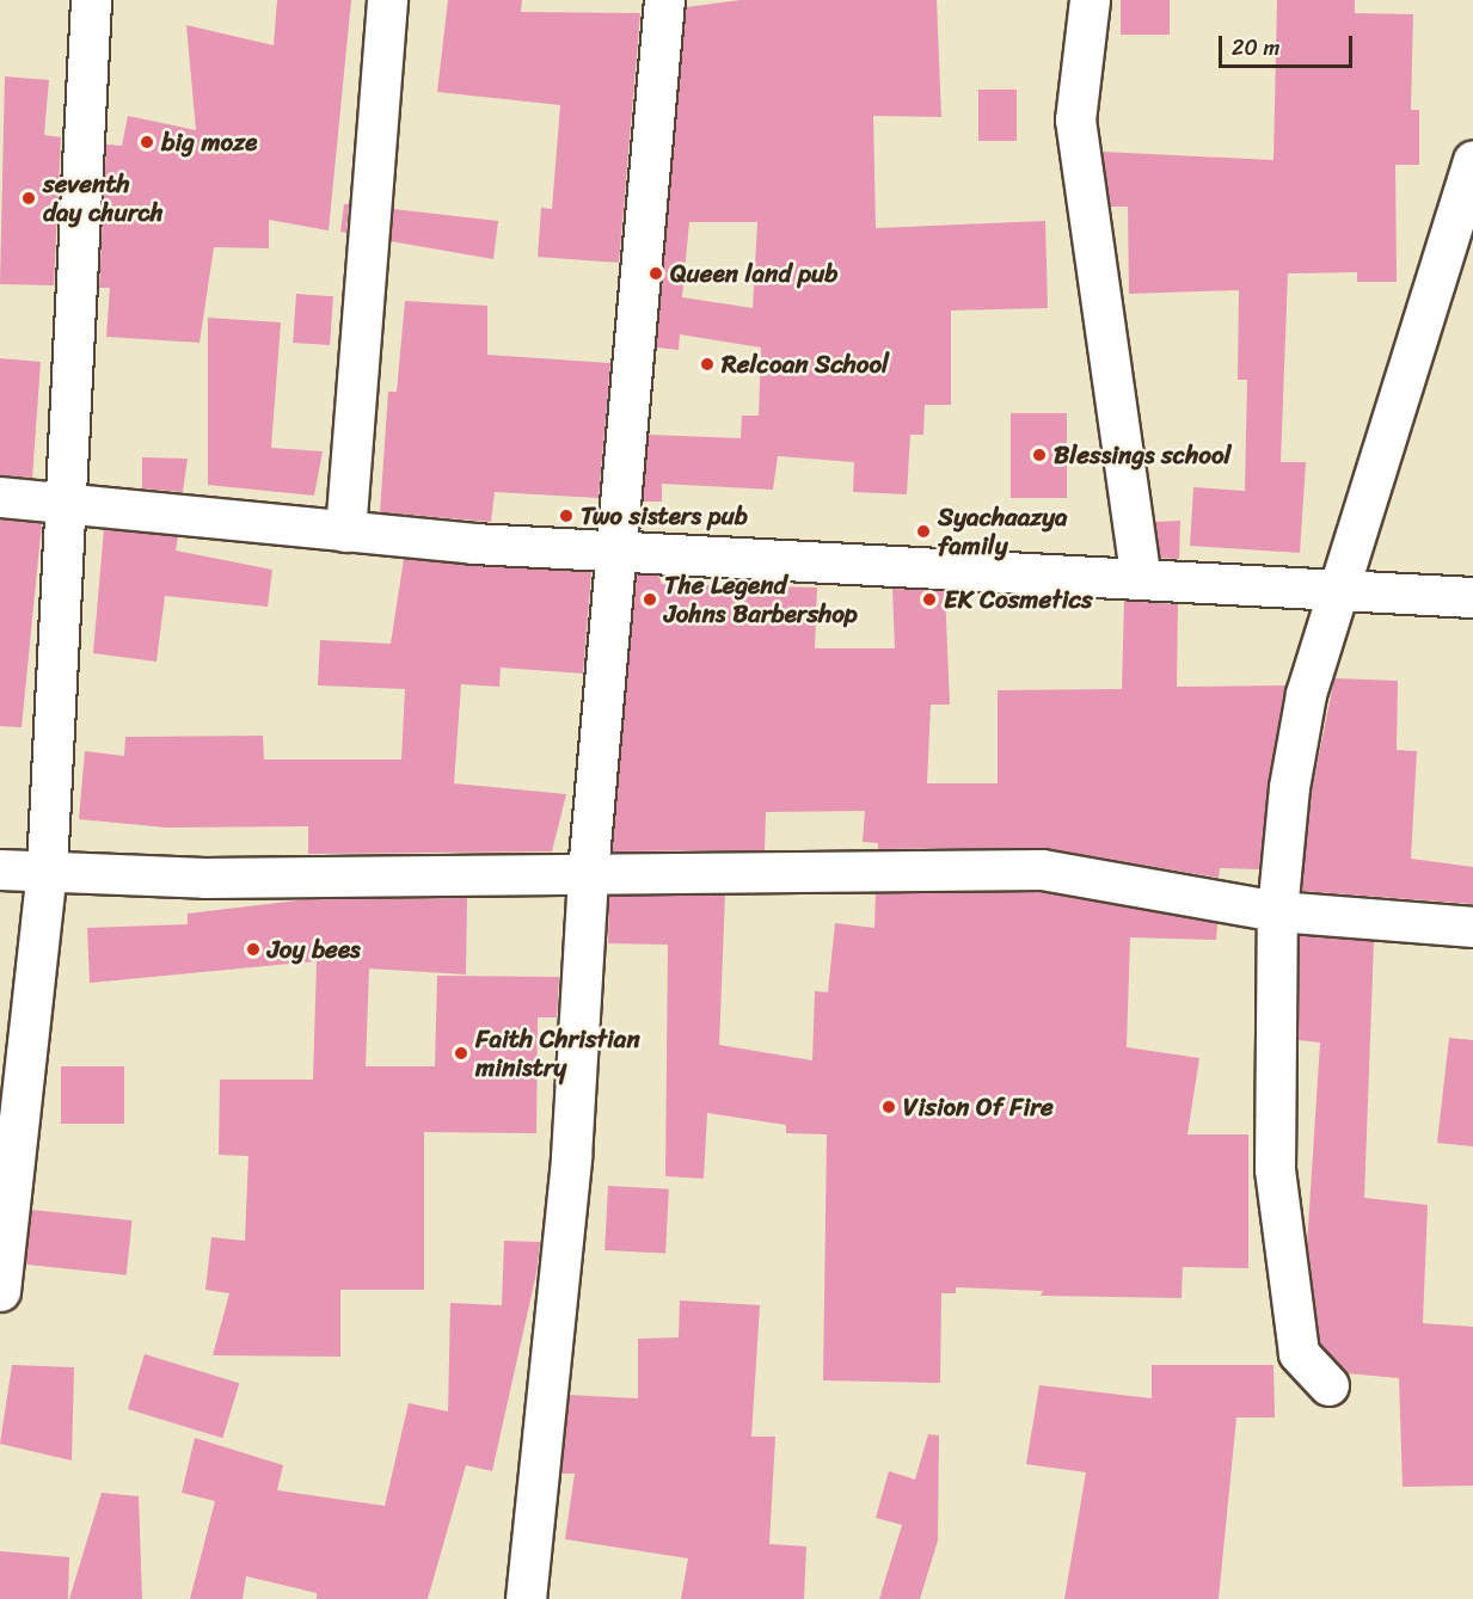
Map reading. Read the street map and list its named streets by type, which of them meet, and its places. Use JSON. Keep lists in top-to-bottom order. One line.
{"places":["big moze","seventh day church","Queen land pub","Relcoan School","Blessings school","Two sisters pub","Syachaazya family","The Legend Johns Barbershop","EK Cosmetics","Joy bees","Faith Christian ministry","Vision Of Fire"],"scale_bar":"20 m"}
